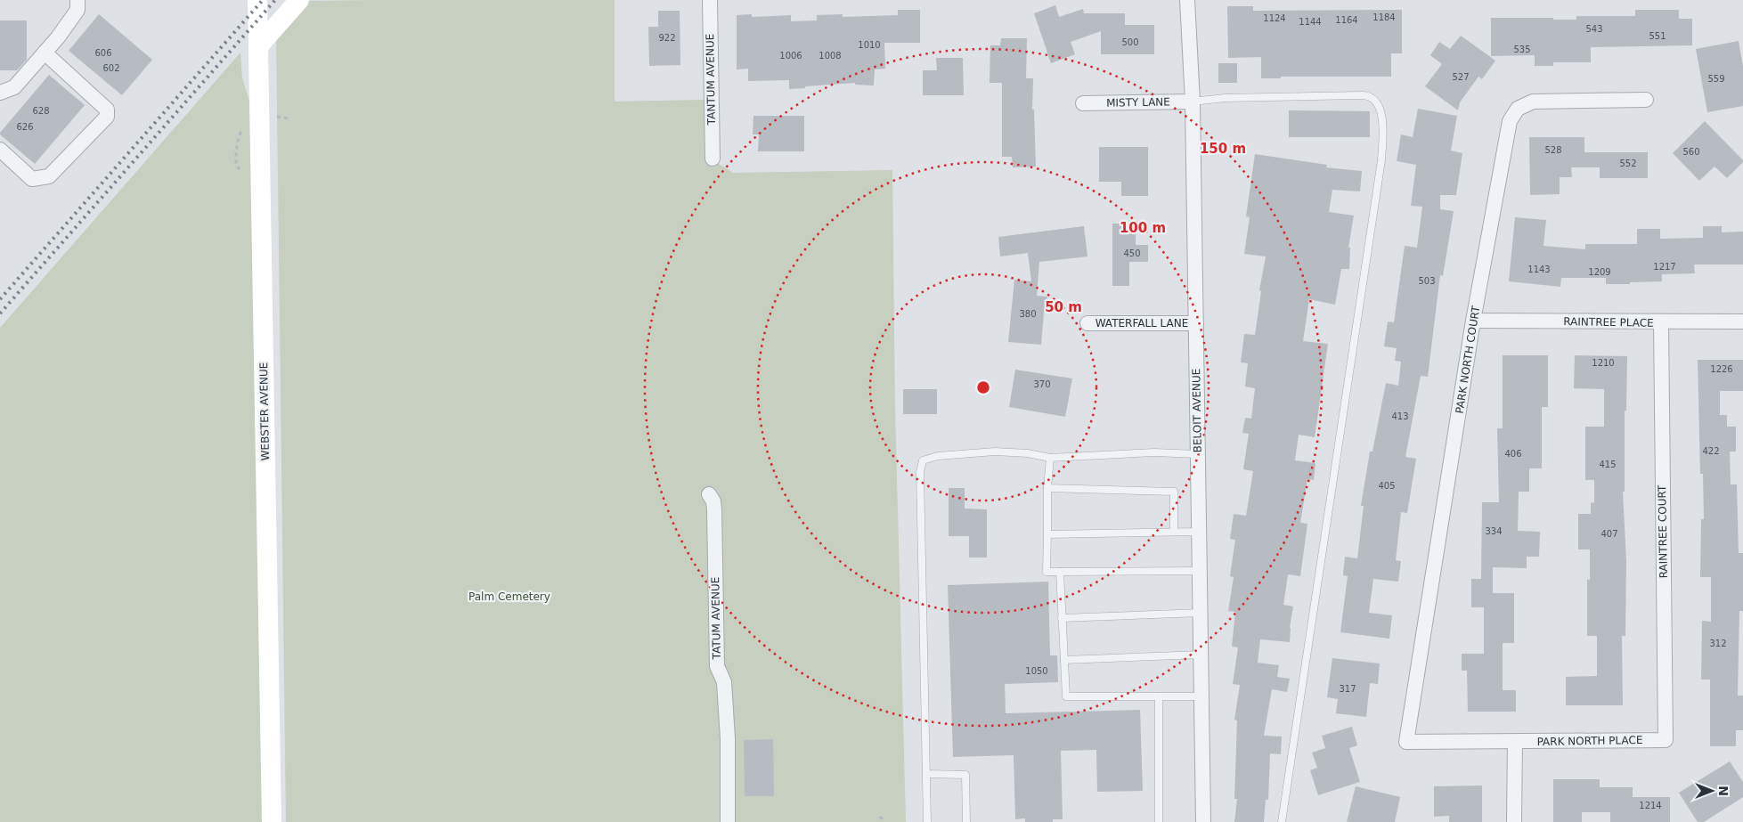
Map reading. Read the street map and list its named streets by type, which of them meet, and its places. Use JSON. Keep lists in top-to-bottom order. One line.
{"streets":{"street":["TANTUM AVENUE","MISTY LANE","RAINTREE PLACE","WATERFALL LANE","PARK NORTH COURT","BELOIT AVENUE","WEBSTER AVENUE","RAINTREE COURT","TATUM AVENUE","PARK NORTH PLACE"]},"crossings":[["MISTY LANE","BELOIT AVENUE"],["RAINTREE PLACE","PARK NORTH COURT"],["RAINTREE PLACE","RAINTREE COURT"],["WATERFALL LANE","BELOIT AVENUE"],["PARK NORTH COURT","PARK NORTH PLACE"],["RAINTREE COURT","PARK NORTH PLACE"]],"parks":["Palm Cemetery"],"house_numbers":["1184","1124","1164","1144","543","551","922","500","1010","535","606","1006","1008","602","527","559","628","626","528","560","552","450","1217","1143","1209","503","380","1210","1226","370","413","422","406","415","405","334","407","312","1050","317","1214"],"north":"right","rings":["150 m","100 m","50 m"]}
